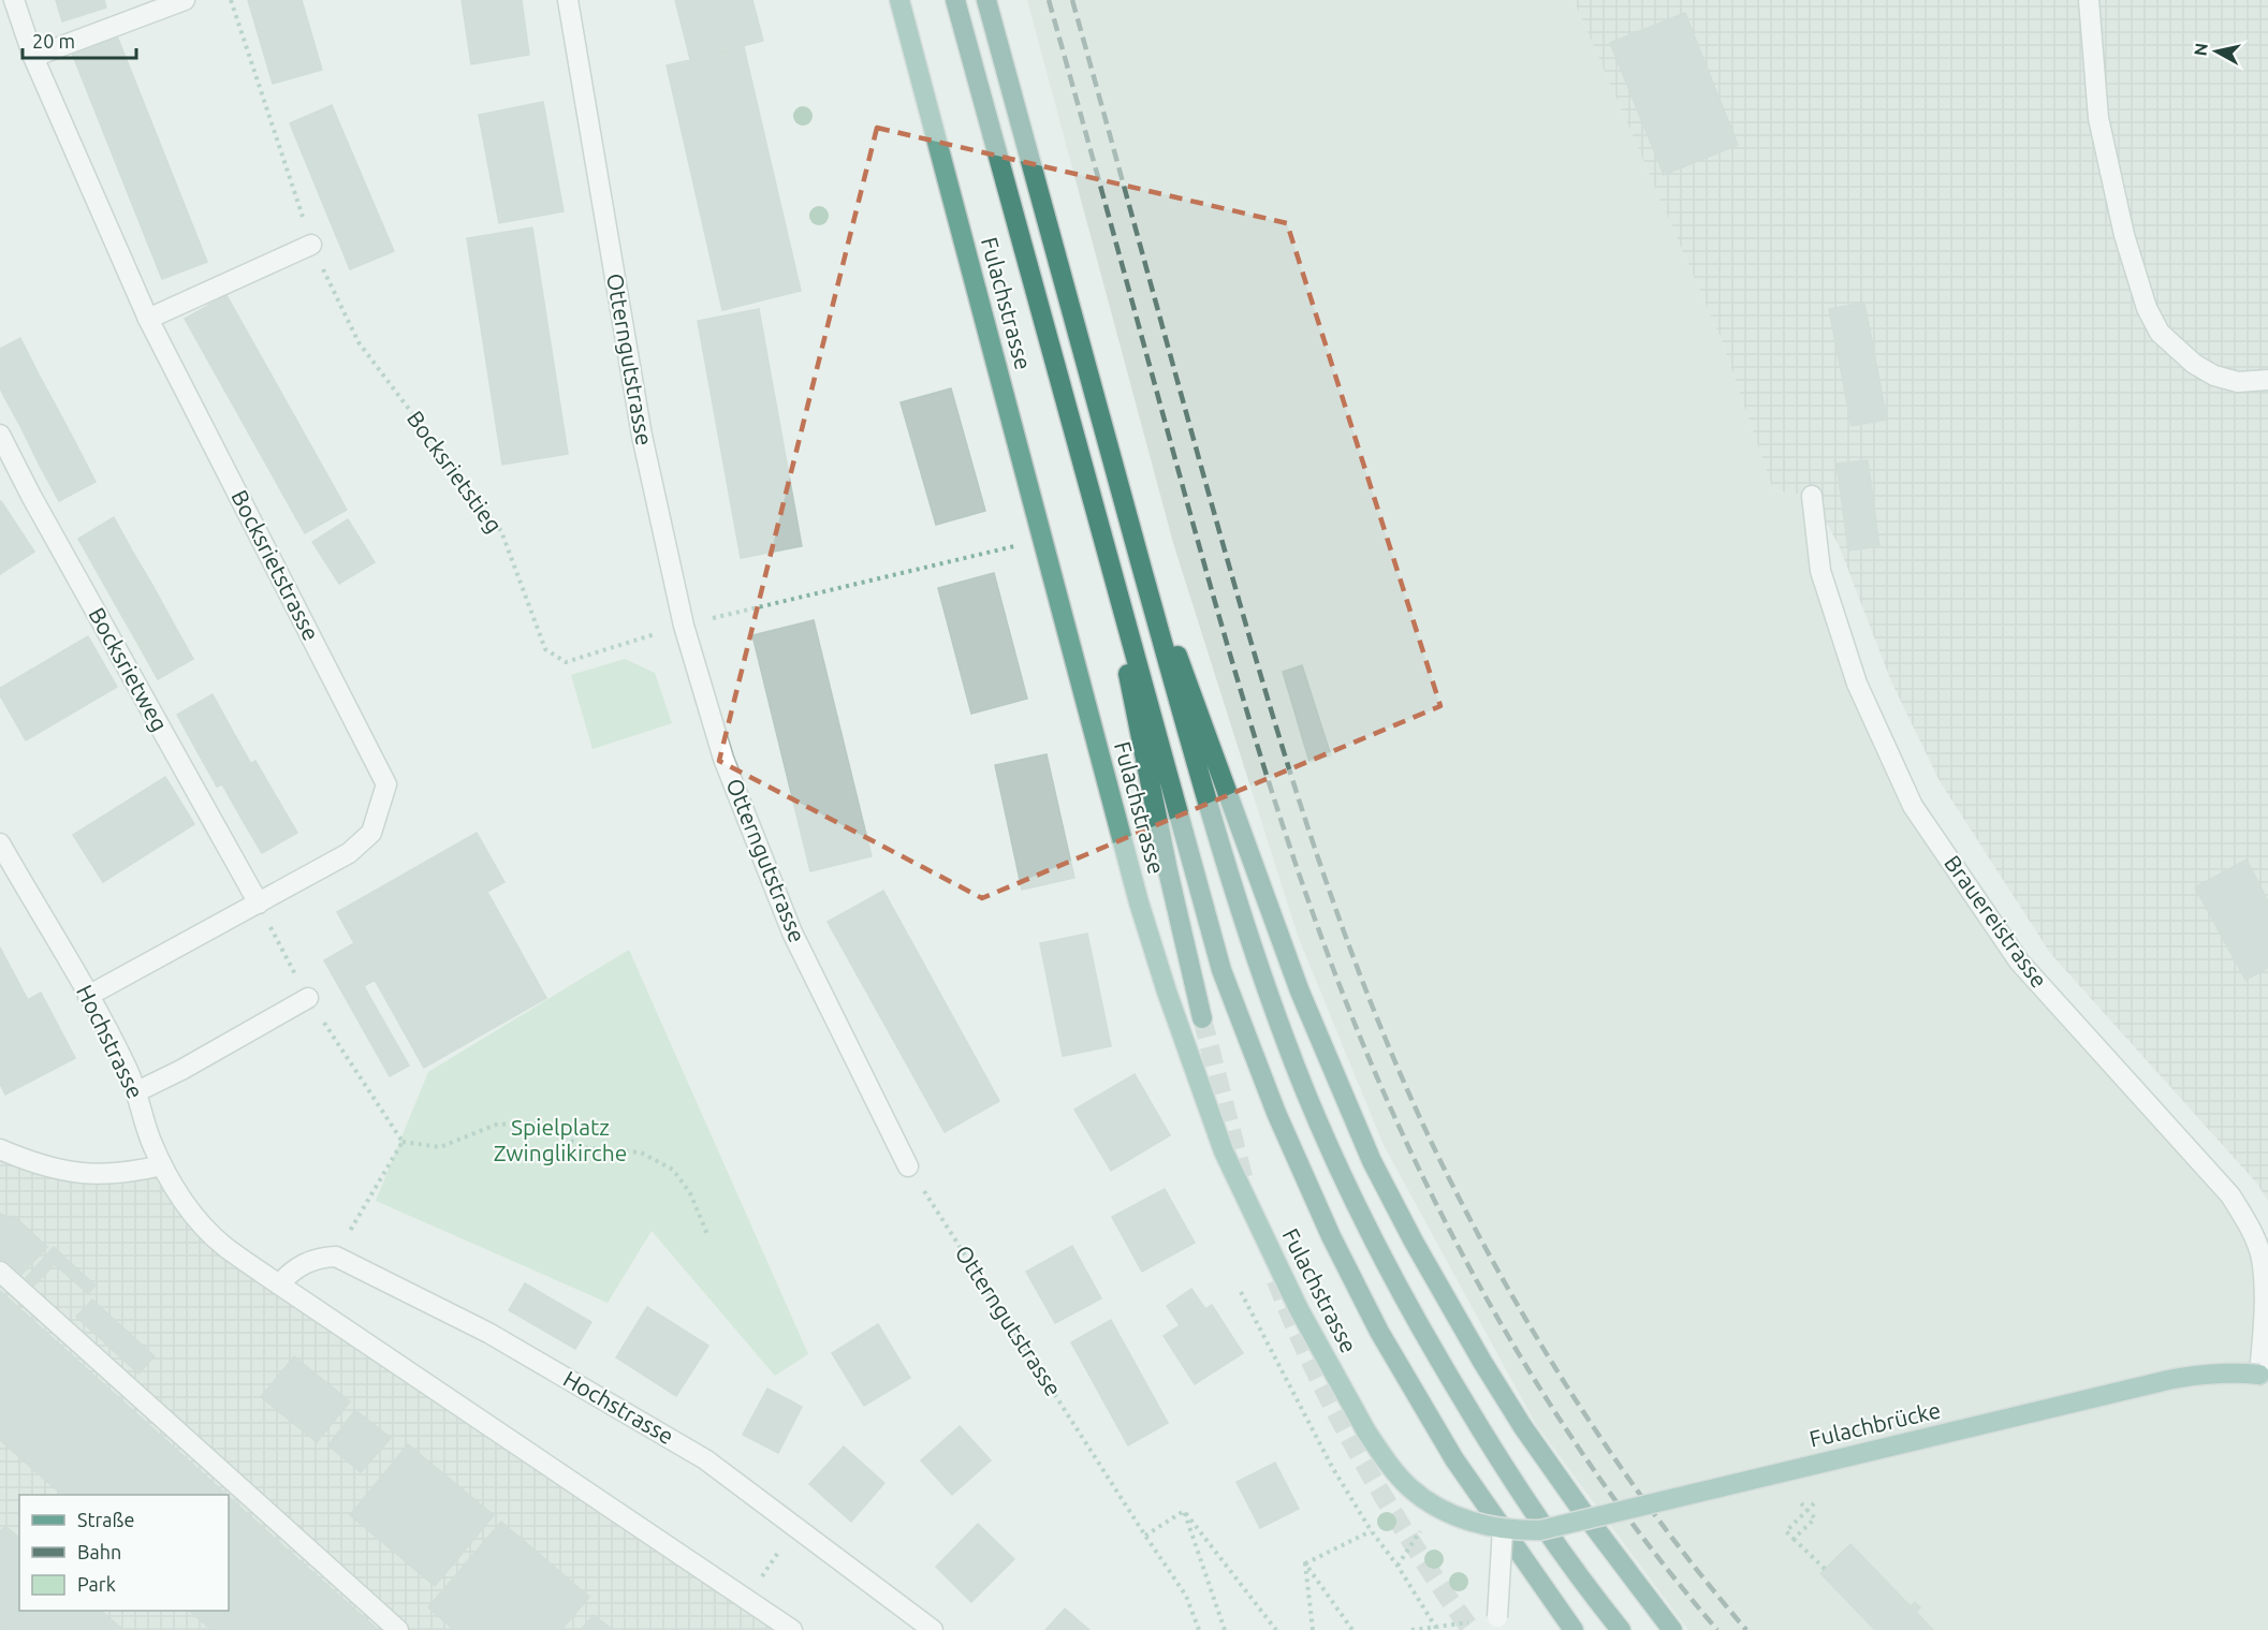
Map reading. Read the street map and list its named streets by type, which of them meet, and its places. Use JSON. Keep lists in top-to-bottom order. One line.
{"streets":{"main road":["Fulachstrasse","Fulachbrücke"],"street":["Otterngutstrasse","Bocksrietstrasse","Bocksrietweg","Brauereistrasse","Hochstrasse"],"path":["Bocksrietstieg"]},"crossings":[["Fulachstrasse","Bocksrietstieg"],["Fulachstrasse","Fulachbrücke"],["Otterngutstrasse","Bocksrietstieg"],["Bocksrietstrasse","Bocksrietweg"],["Bocksrietstrasse","Hochstrasse"],["Brauereistrasse","Fulachbrücke"]],"parks":["Spielplatz Zwinglikirche"],"legend":["Straße","Bahn","Park"],"scale_bar":"20 m","north":"left"}
